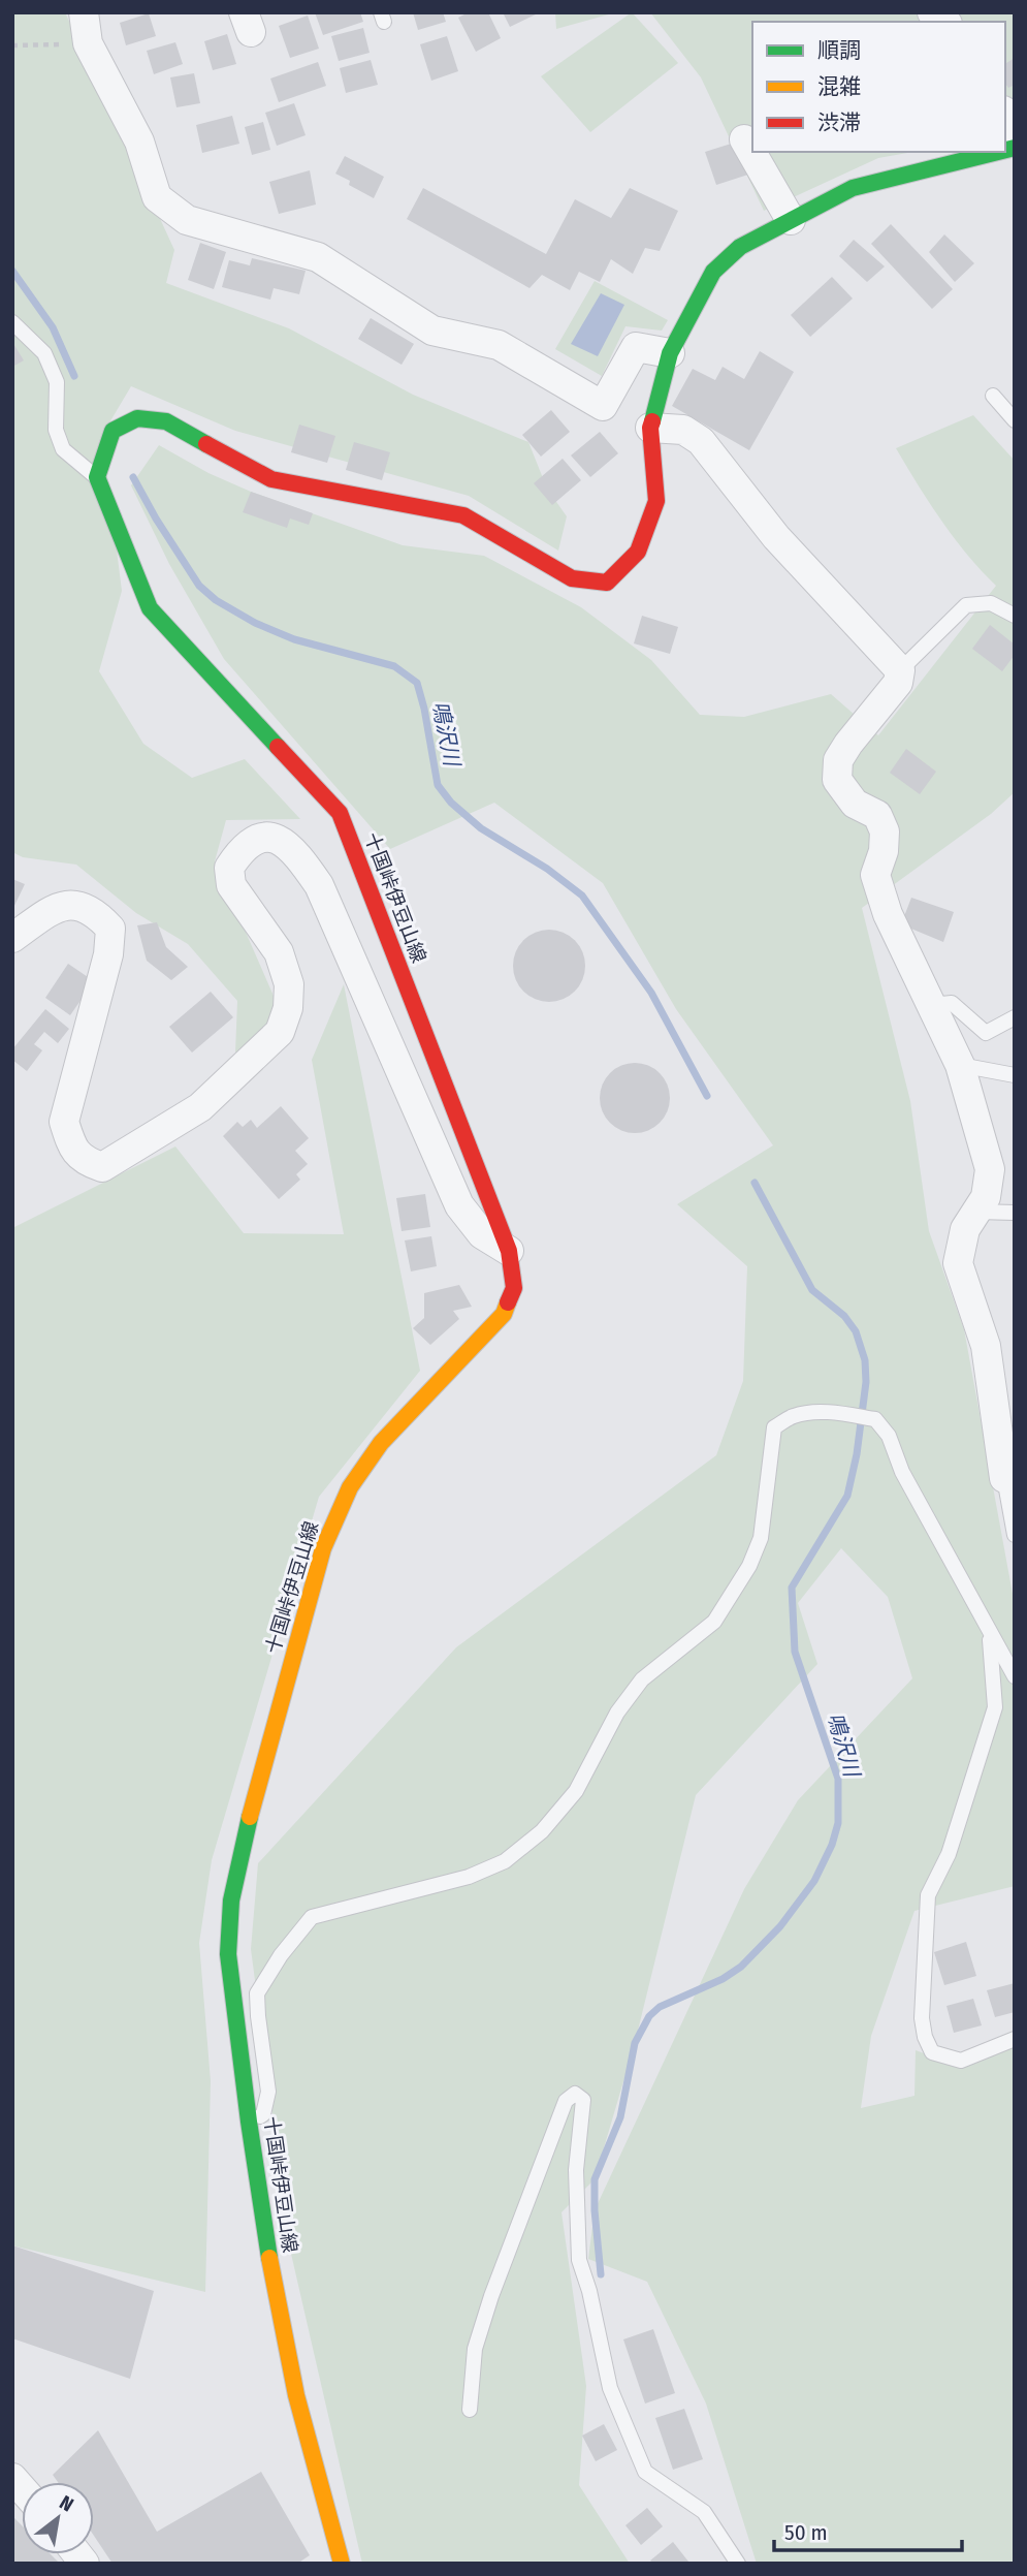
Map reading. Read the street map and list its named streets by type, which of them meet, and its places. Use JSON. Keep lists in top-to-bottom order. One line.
{"streets":{"main road":["十国峠伊豆山線"]},"water":["鳴沢川"],"legend":["順調","混雑","渋滞"],"scale_bar":"50 m","north":"top right"}
